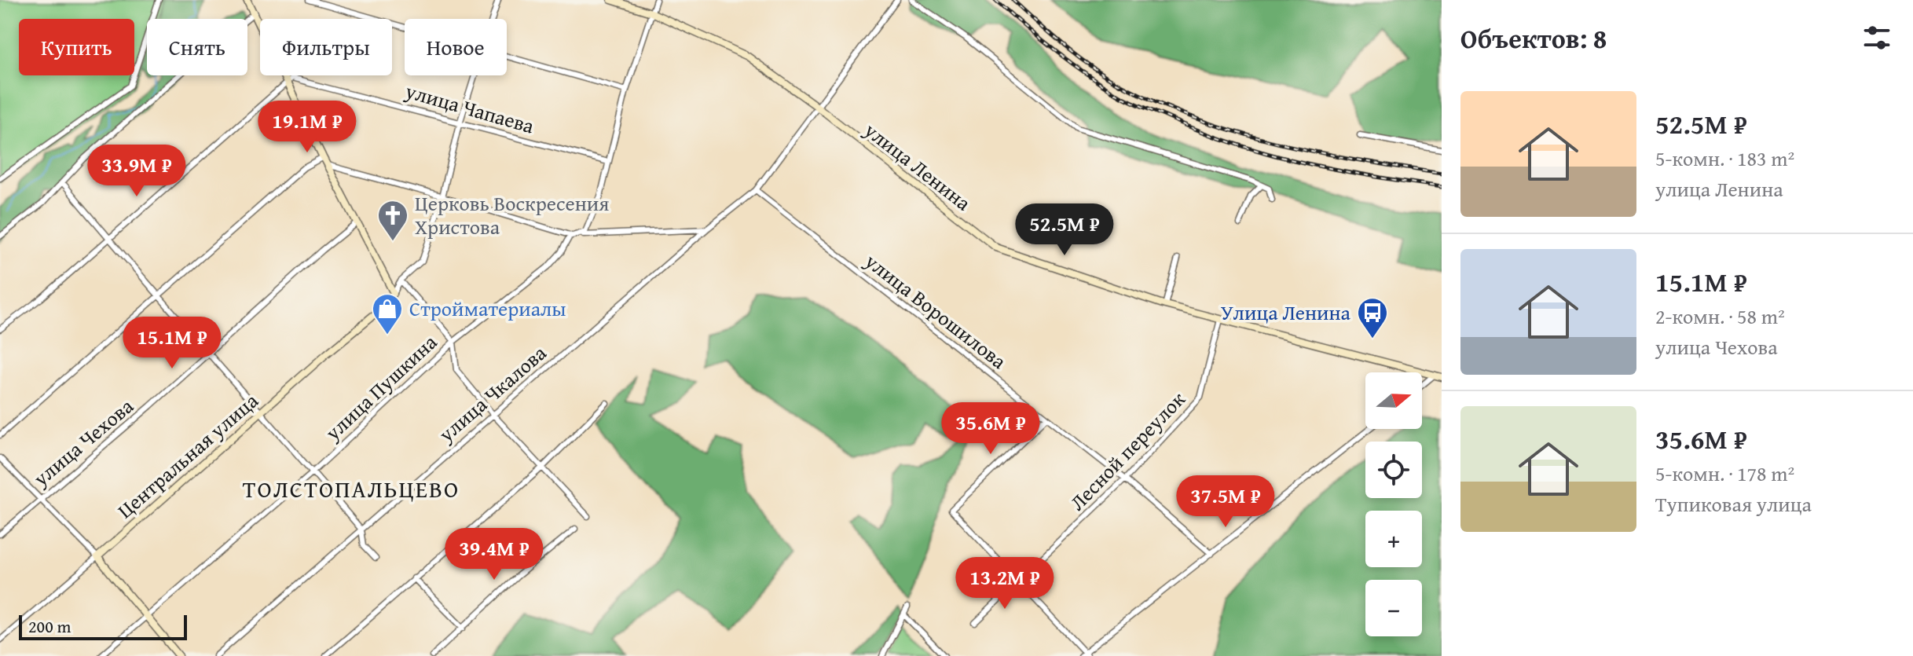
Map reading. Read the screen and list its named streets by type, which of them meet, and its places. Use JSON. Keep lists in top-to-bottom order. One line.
{"streets":{"street":["улица Чапаева","улица Ленина","улица Ворошилова","улица Пушкина","улица Чкалова","улица Чехова","Лесной переулок","Центральная улица"]},"crossings":[["улица Чапаева","улица Пушкина"],["улица Чапаева","Центральная улица"],["улица Ленина","улица Пушкина"],["улица Ленина","улица Чкалова"],["улица Ленина","Лесной переулок"],["улица Ворошилова","улица Чкалова"],["улица Ворошилова","Лесной переулок"]],"districts":["ТОЛСТОПАЛЬЦЕВО"],"places":{"church":["Церковь Воскресения Христова"],"shop":["Стройматериалы"],"bus stop":["Улица Ленина"]},"scale_bar":"200 m","north":"right","page":{"heading":"Объектов: 8","chip":["Купить","Снять","Фильтры","Новое"],"list":[{"name":"52.5M ₽","note":"5-комн. · 183 m² · улица Ленина"},{"name":"15.1M ₽","note":"2-комн. · 58 m² · улица Чехова"},{"name":"35.6M ₽","note":"5-комн. · 178 m² · Тупиковая улица"}],"price":["19.1M ₽","33.9M ₽","52.5M ₽","15.1M ₽","35.6M ₽","37.5M ₽","39.4M ₽","13.2M ₽"],"map_buttons":["+","−"],"scale":"200 m"}}
